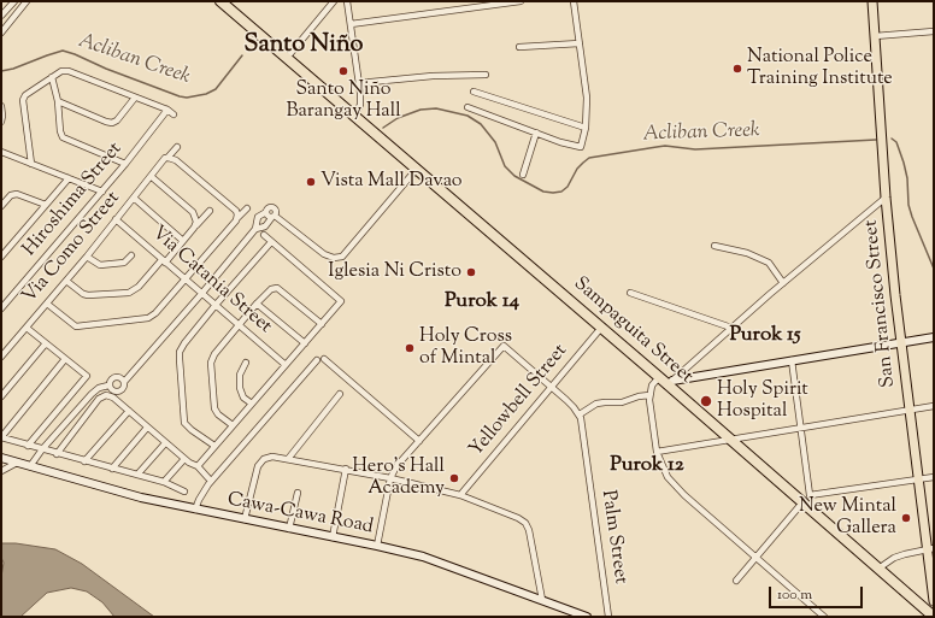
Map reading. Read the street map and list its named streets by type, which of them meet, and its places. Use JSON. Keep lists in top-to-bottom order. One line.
{"streets":{"highway":["Sampaguita Street"],"main road":["San Francisco Street"],"street":["Hiroshima Street","Via Como Street","Via Catania Street","Yellowbell Street","Cawa-Cawa Road","Palm Street"]},"crossings":[["Via Como Street","Via Catania Street"],["Sampaguita Street","Yellowbell Street"]],"districts":["Santo Niño","Purok 14","Purok 15","Purok 12"],"water":["Acliban Creek"],"places":["National Police Training Institute","Santo Niño Barangay Hall","Vista Mall Davao","Iglesia Ni Cristo","Holy Cross of Mintal","Holy Spirit Hospital","Hero's Hall Academy","New Mintal Gallera"],"scale_bar":"100 m"}
